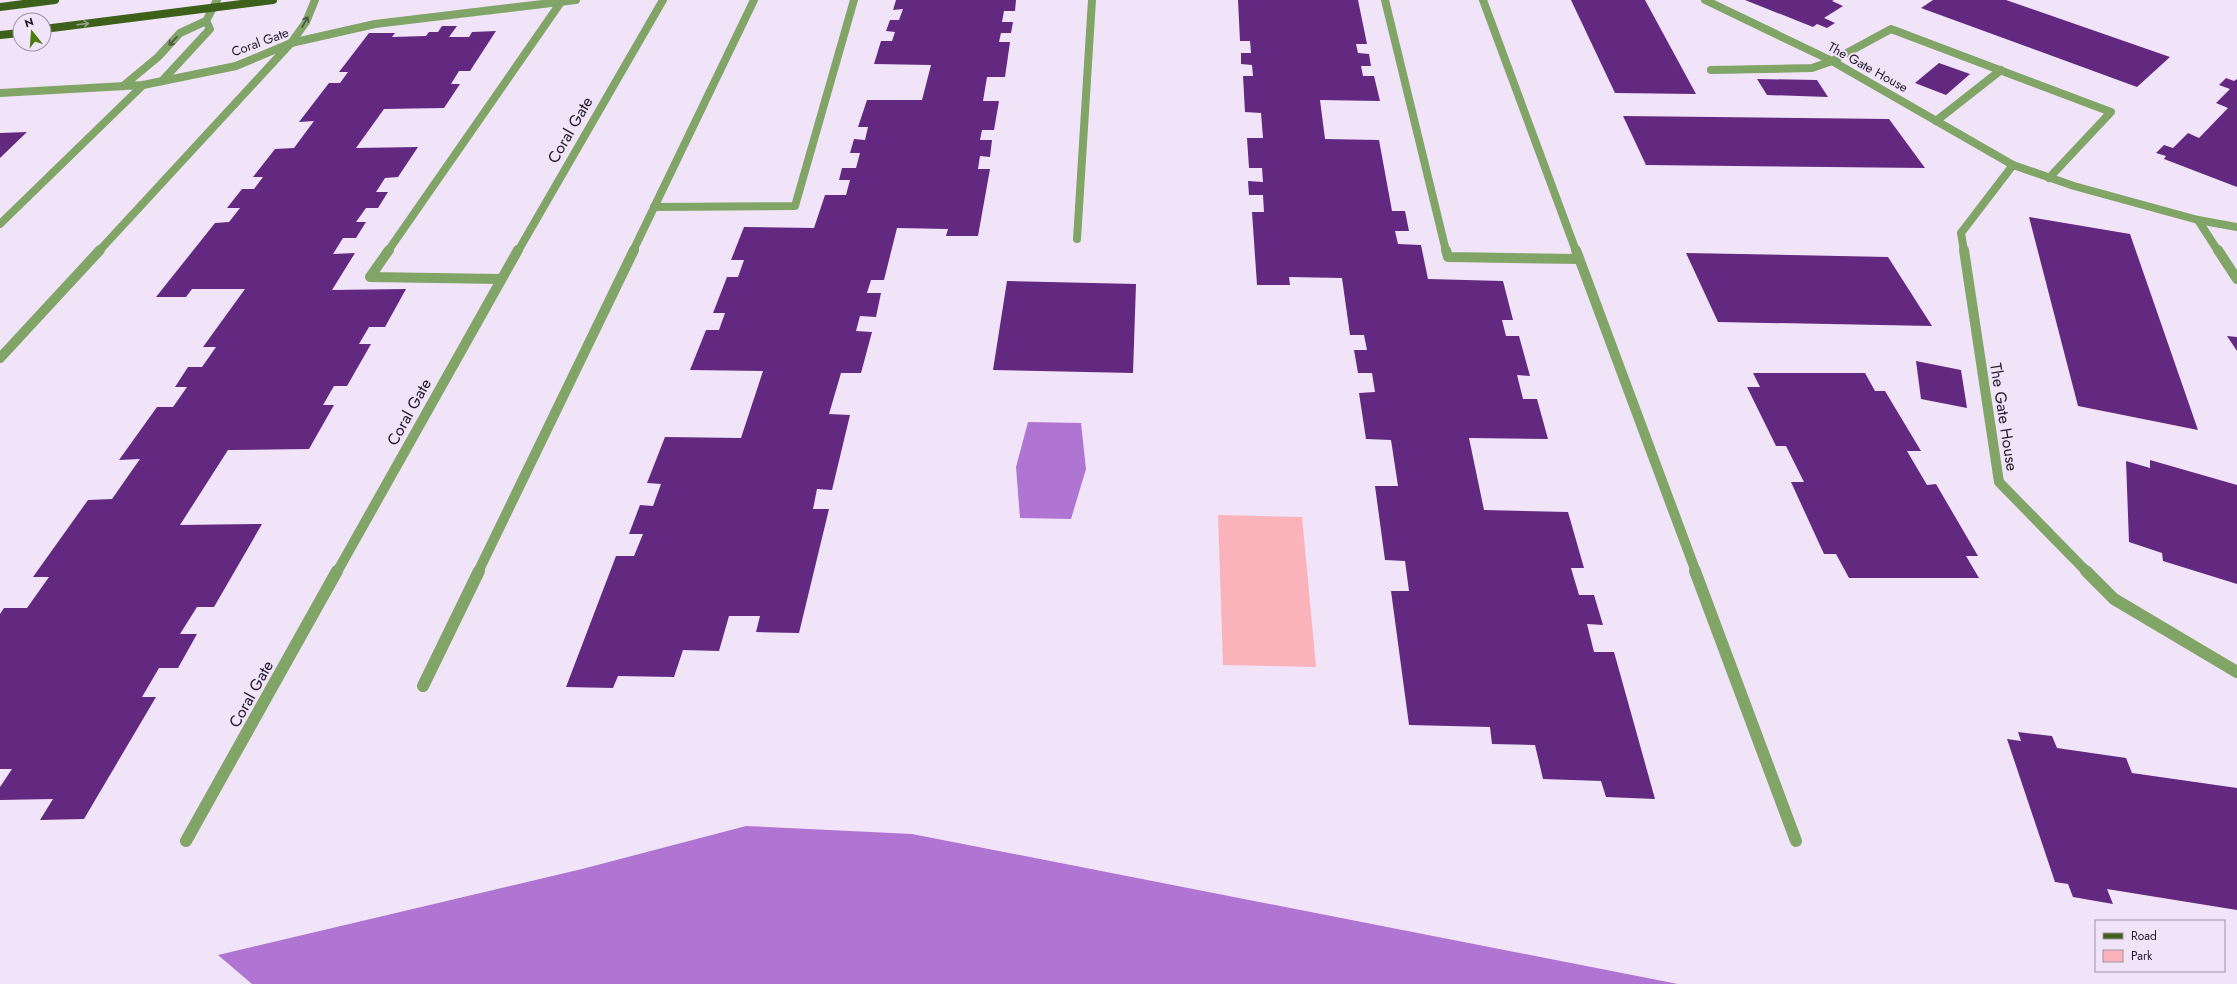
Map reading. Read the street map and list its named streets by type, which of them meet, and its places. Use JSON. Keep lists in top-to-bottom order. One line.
{"streets":{"street":["Coral Gate","The Gate House"]},"legend":["Road","Park"],"north":"top"}
